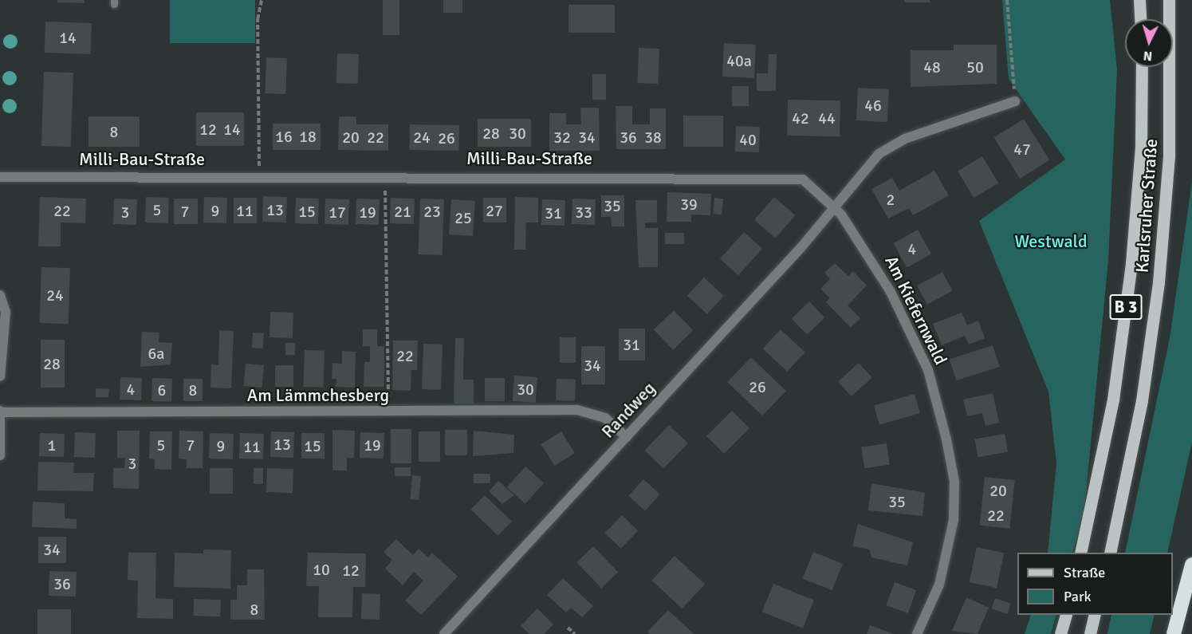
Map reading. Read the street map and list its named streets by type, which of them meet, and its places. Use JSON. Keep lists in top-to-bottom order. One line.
{"streets":{"main road":["Karlsruher Straße","B 3"],"street":["Milli-Bau-Straße","Am Kiefernwald","Am Lämmchesberg","Randweg"]},"crossings":[["Milli-Bau-Straße","Am Kiefernwald"],["Milli-Bau-Straße","Randweg"],["Am Kiefernwald","Randweg"],["Am Lämmchesberg","Randweg"]],"parks":["Westwald"],"house_numbers":["14","40a","48","50","46","42","44","12","14","8","28","30","16","18","20","22","24","32","34","36","38","26","40","47","2","39","35","5","13","22","9","11","27","7","15","21","23","3","17","19","33","31","25","4","24","31","6a","22","28","34","26","4","30","6","8","13","1","5","7","19","9","15","11","3","20","35","22","34","10","12","36","8"],"legend":["Straße","Park"],"north":"bottom"}
